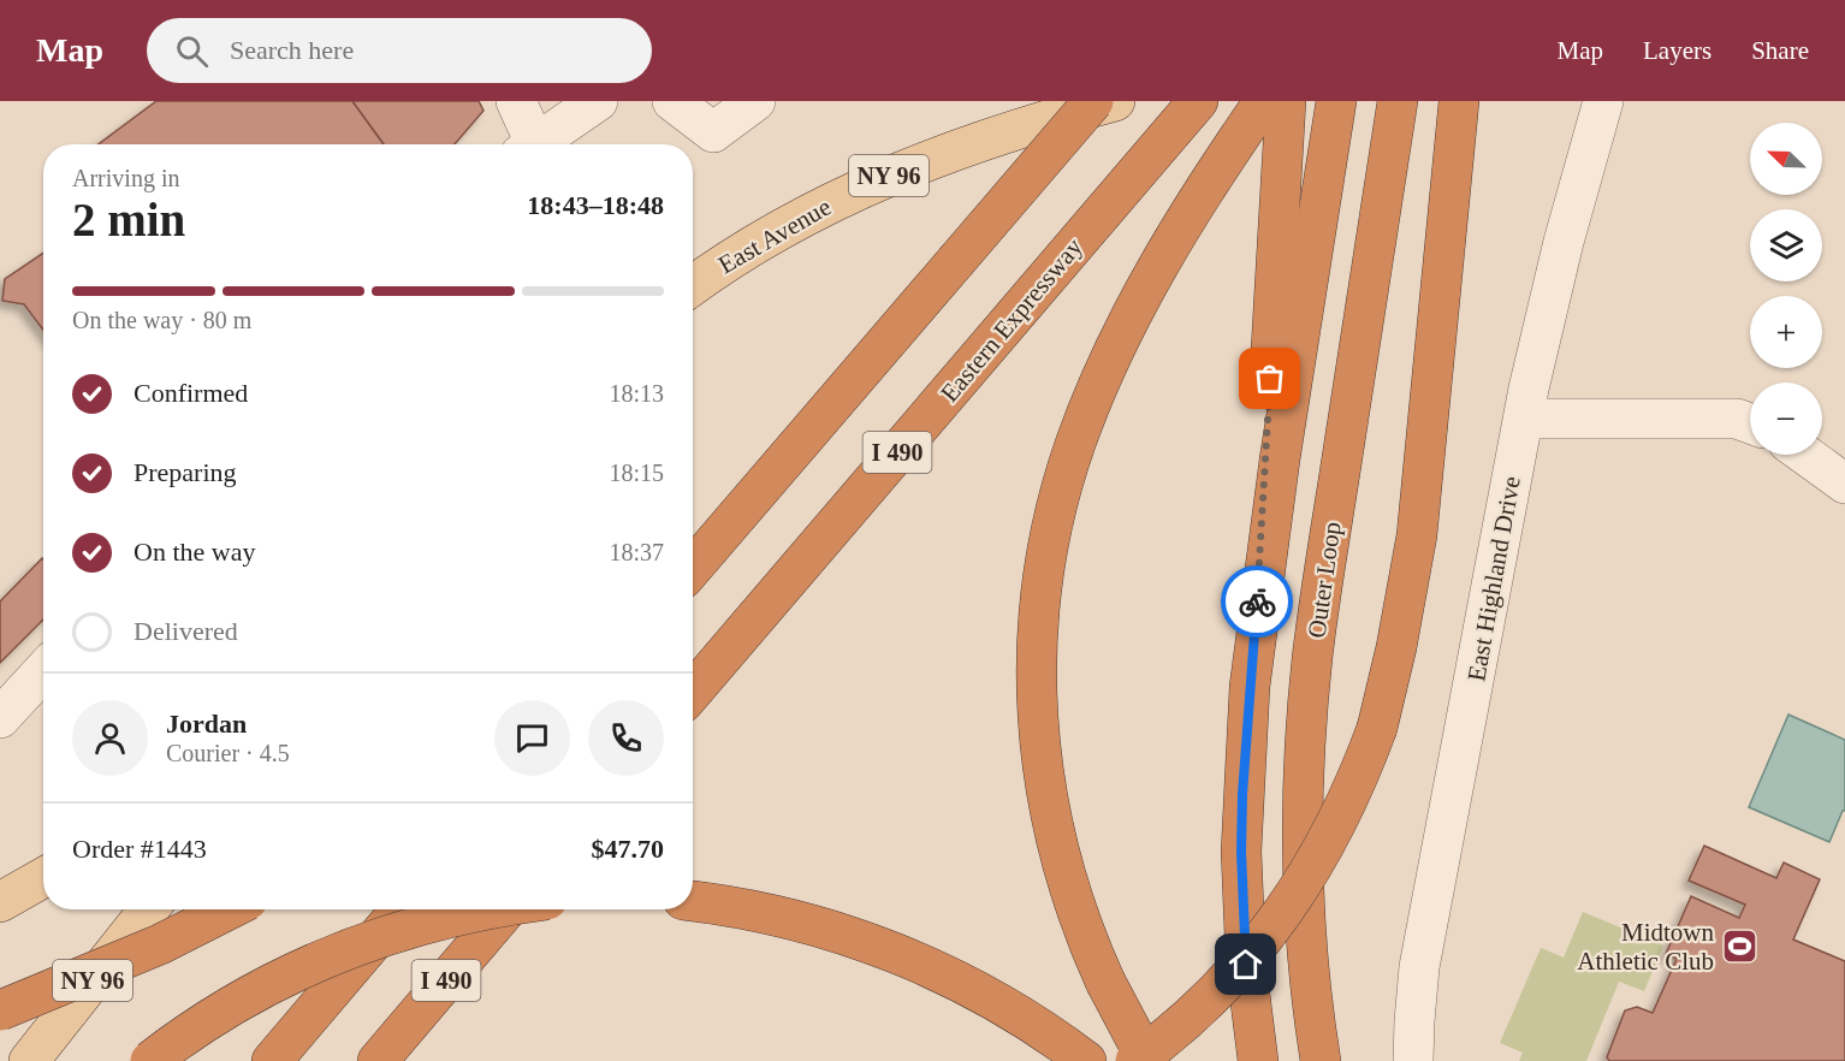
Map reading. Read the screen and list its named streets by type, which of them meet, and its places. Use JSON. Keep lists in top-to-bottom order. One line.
{"streets":{"highway":["Eastern Expressway","I 490","Outer Loop"],"main road":["NY 96","East Avenue"],"street":["East Highland Drive"]},"places":{"sports":["Midtown Athletic Club"]},"north":"top left","page":{"header":"Map","search":"Search here","nav":["Map","Layers","Share"],"map_buttons":["+","−"],"heading":["2 min","Arriving in","18:43–18:48"],"panel":["Jordan","Courier · 4.5","Order #1443","$47.70"],"bar":"On the way · 80 m","list":[["Confirmed","18:13"],["Preparing","18:15"],["On the way","18:37"],"Delivered"]}}
